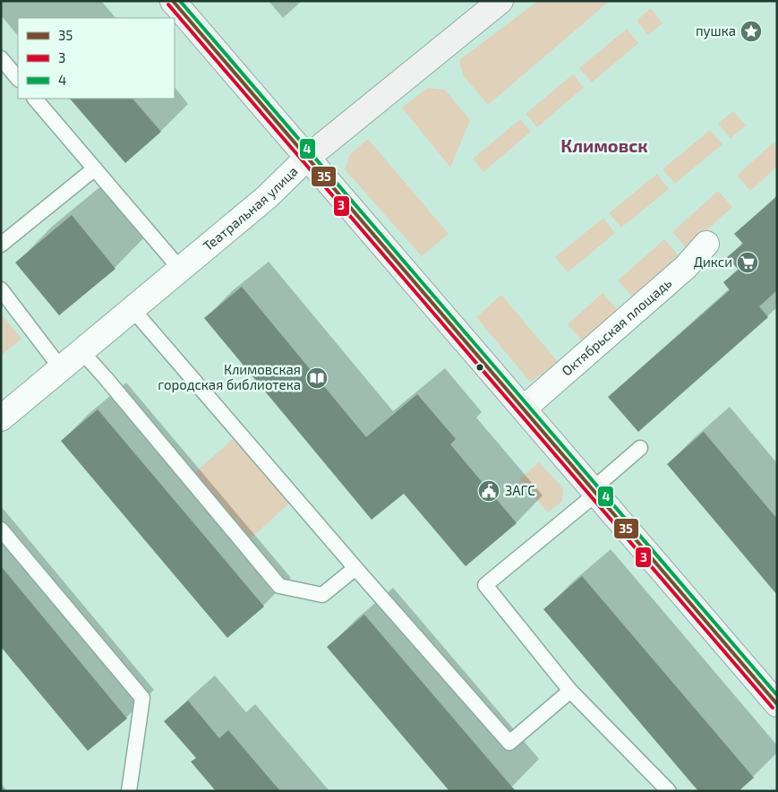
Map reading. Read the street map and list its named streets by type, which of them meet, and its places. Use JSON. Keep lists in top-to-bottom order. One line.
{"streets":{"main road":["Театральная улица"],"street":["Октябрьская площадь"]},"districts":["Климовск"],"places":{"place":["пушка"],"supermarket":["Дикси"],"library":["Климовская городская библиотека"],"public building":["ЗАГС"]},"lines":["transit line 35","transit line 4","transit line 3"],"legend":["35","3","4"]}
